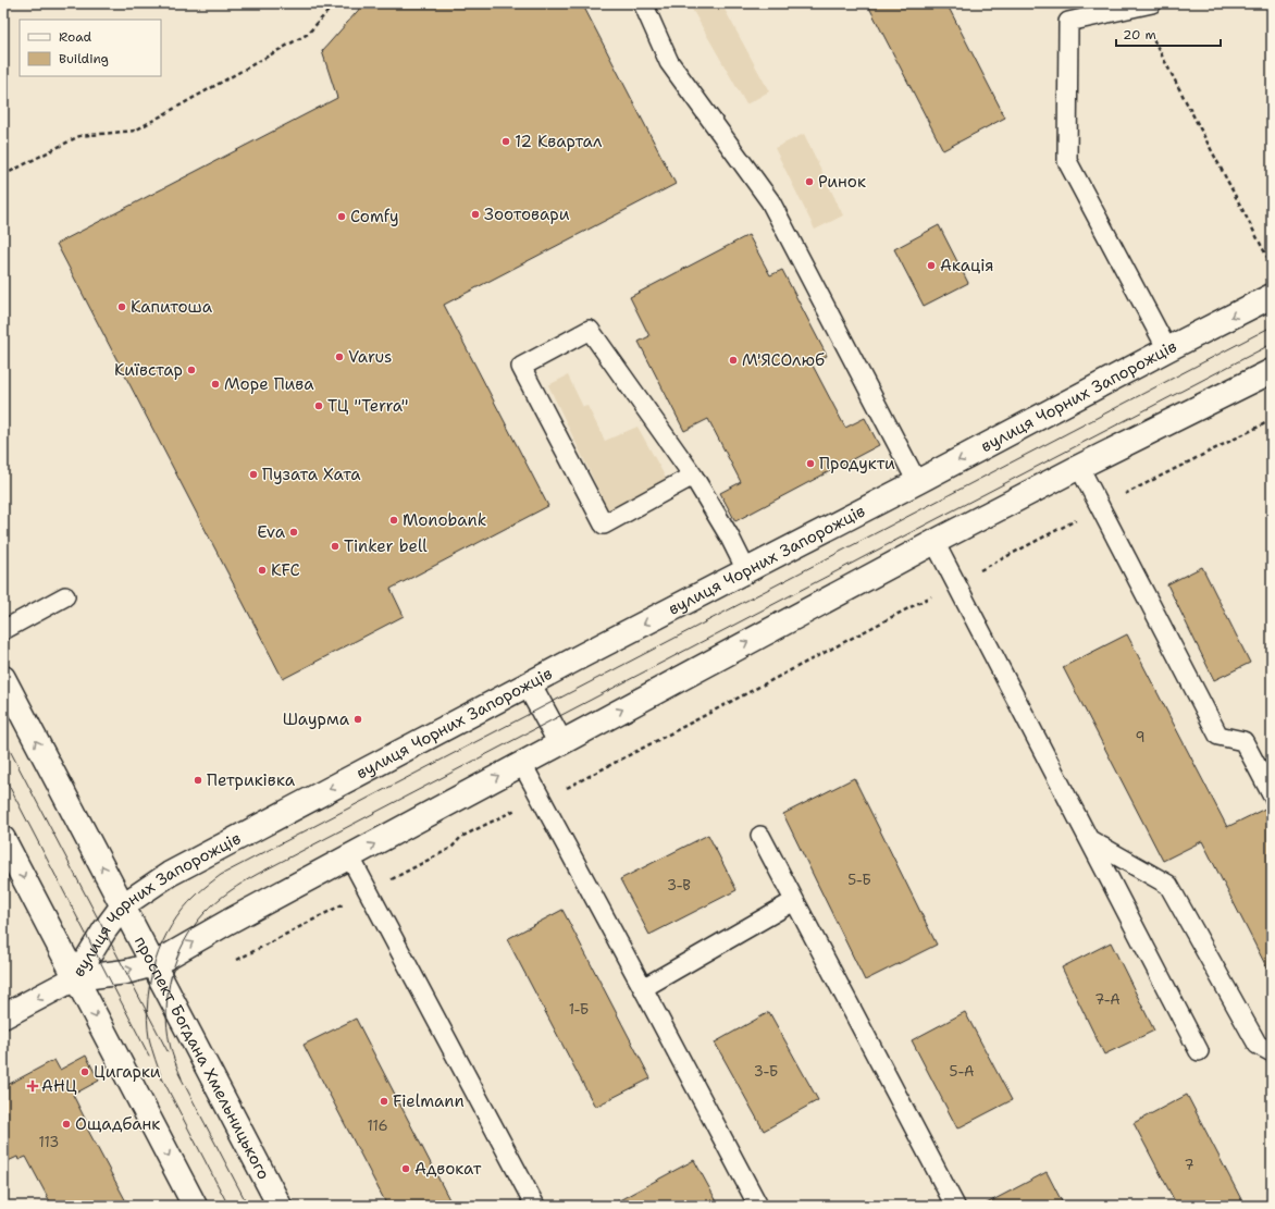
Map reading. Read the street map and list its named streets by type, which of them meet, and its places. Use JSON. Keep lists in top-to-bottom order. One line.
{"streets":{"main road":["вулиця Чорних Запорожців","проспект Богдана Хмельницького"]},"crossings":[["вулиця Чорних Запорожців","проспект Богдана Хмельницького"]],"places":{"other":["12 Квартал","Ринок","Зоотовари","Comfy","Акація","Капитоша","Varus","М'ЯСОлюб","Київстар","Море Пива","ТЦ \"Terra\"","Продукти","Пузата Хата","Monobank","Eva","Tinker bell","KFC","Шаурма","Петриківка","Цигарки","Fielmann","Ощадбанк","Адвокат"],"health":["АНЦ"]},"house_numbers":["9","5-Б","3-В","7-А","1-Б","3-Б","5-А","116","113","7"],"legend":["Road","Building"],"scale_bar":"20 m"}
